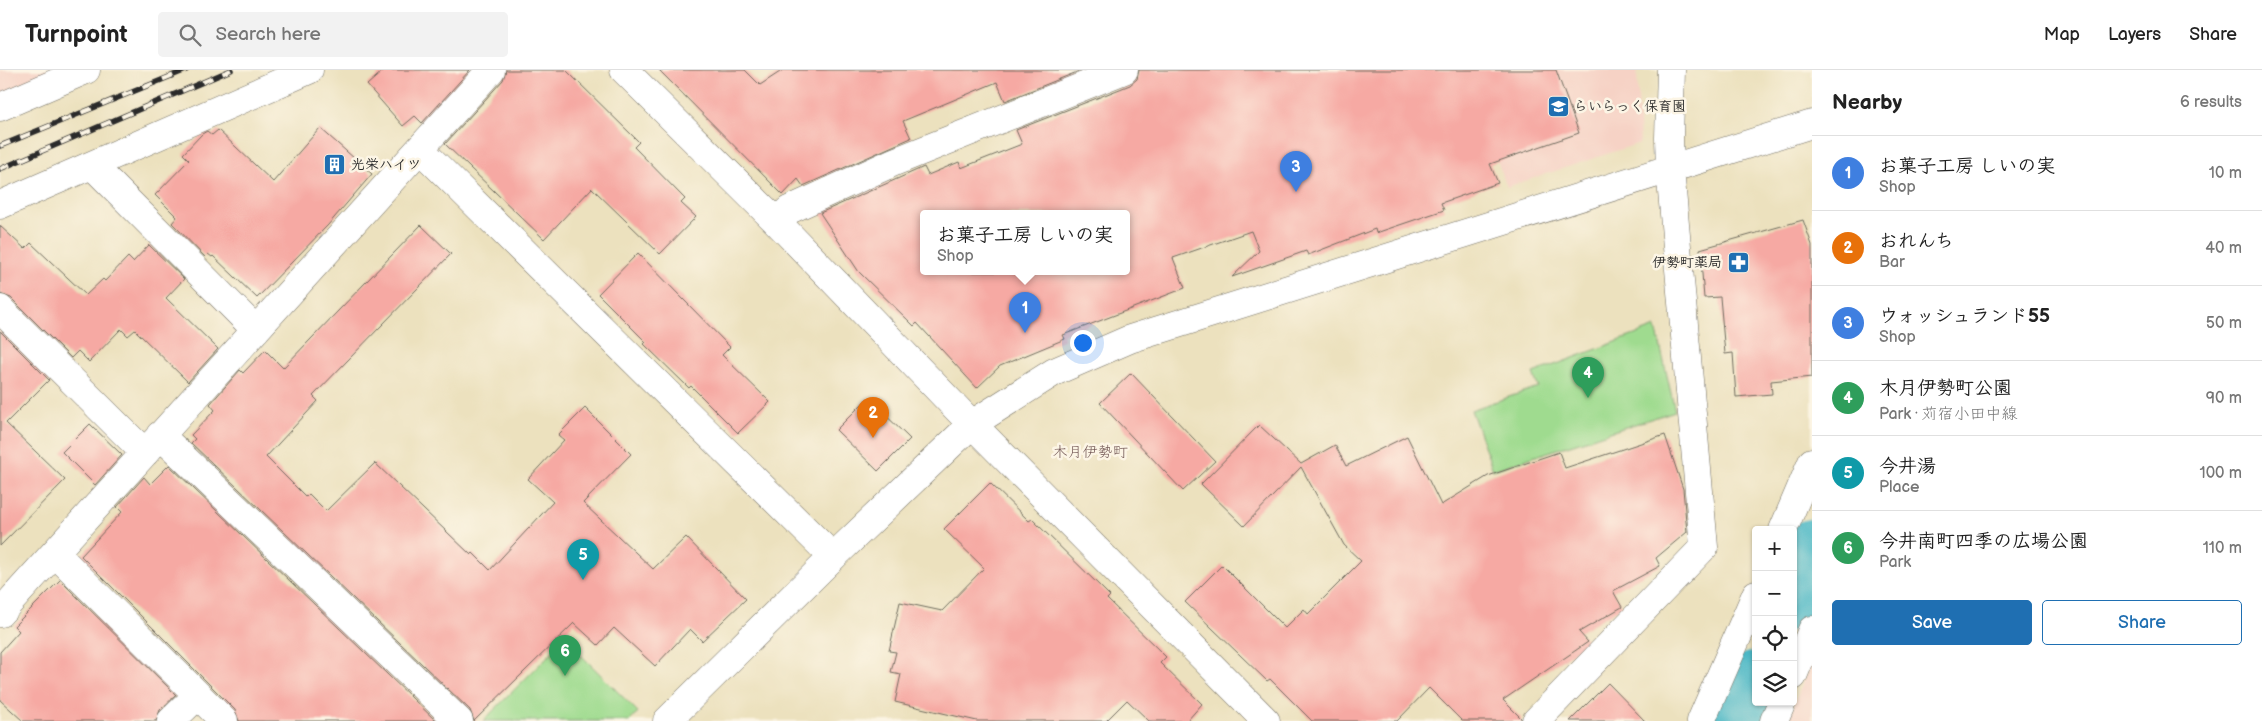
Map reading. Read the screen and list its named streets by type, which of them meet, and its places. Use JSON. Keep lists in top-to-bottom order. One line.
{"districts":["木月伊勢町"],"places":{"school or university":["らいらっく保育園"],"building":["光栄ハイツ"],"pharmacy":["伊勢町薬局"]},"page":{"header":"Turnpoint","search":"Search here","nav":["Map","Layers","Share"],"heading":["Nearby","6 results"],"list":[{"mark":"1","name":"お菓子工房 しいの実","note":"Shop","value":"10 m"},{"mark":"2","name":"おれんち","note":"Bar","value":"40 m"},{"mark":"3","name":"ウォッシュランド55","note":"Shop","value":"50 m"},{"mark":"4","name":"木月伊勢町公園","note":"Park · 苅宿小田中線","value":"90 m"},{"mark":"5","name":"今井湯","note":"Place","value":"100 m"},{"mark":"6","name":"今井南町四季の広場公園","note":"Park","value":"110 m"}],"pins":["3","1","4","2","5","6"],"popup":["お菓子工房 しいの実","Shop"],"map_buttons":["+","−"],"buttons":["Save","Share"]}}
